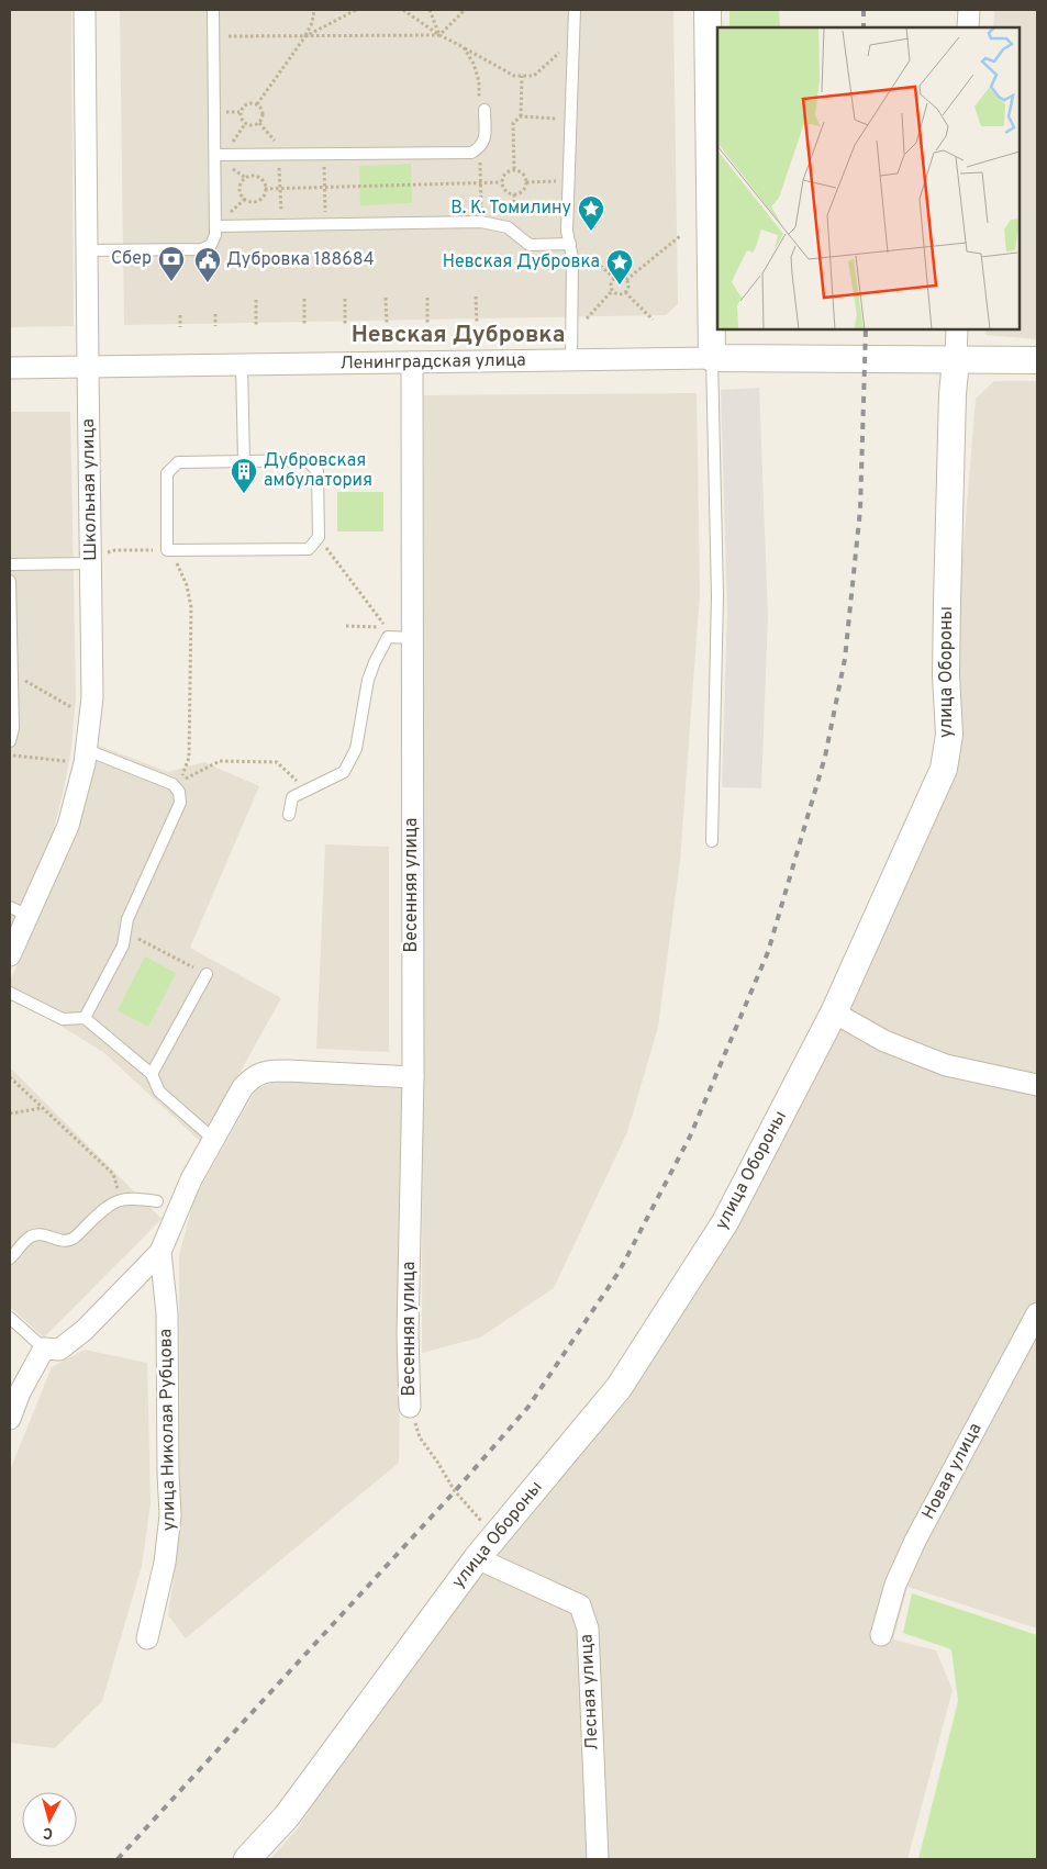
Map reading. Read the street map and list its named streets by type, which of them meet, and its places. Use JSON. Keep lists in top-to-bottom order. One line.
{"streets":{"street":["Ленинградская улица","Школьная улица","улица Обороны","Весенняя улица","улица Николая Рубцова","Новая улица","Лесная улица"]},"crossings":[["Ленинградская улица","Школьная улица"],["Ленинградская улица","улица Обороны"],["Ленинградская улица","Весенняя улица"],["улица Обороны","Лесная улица"]],"districts":["Невская Дубровка"],"places":{"place":["В. К. Томилину","Невская Дубровка"],"bank":["Сбер"],"public building":["Дубровка 188684"],"building":["Дубровская амбулатория"]},"north":"bottom"}
